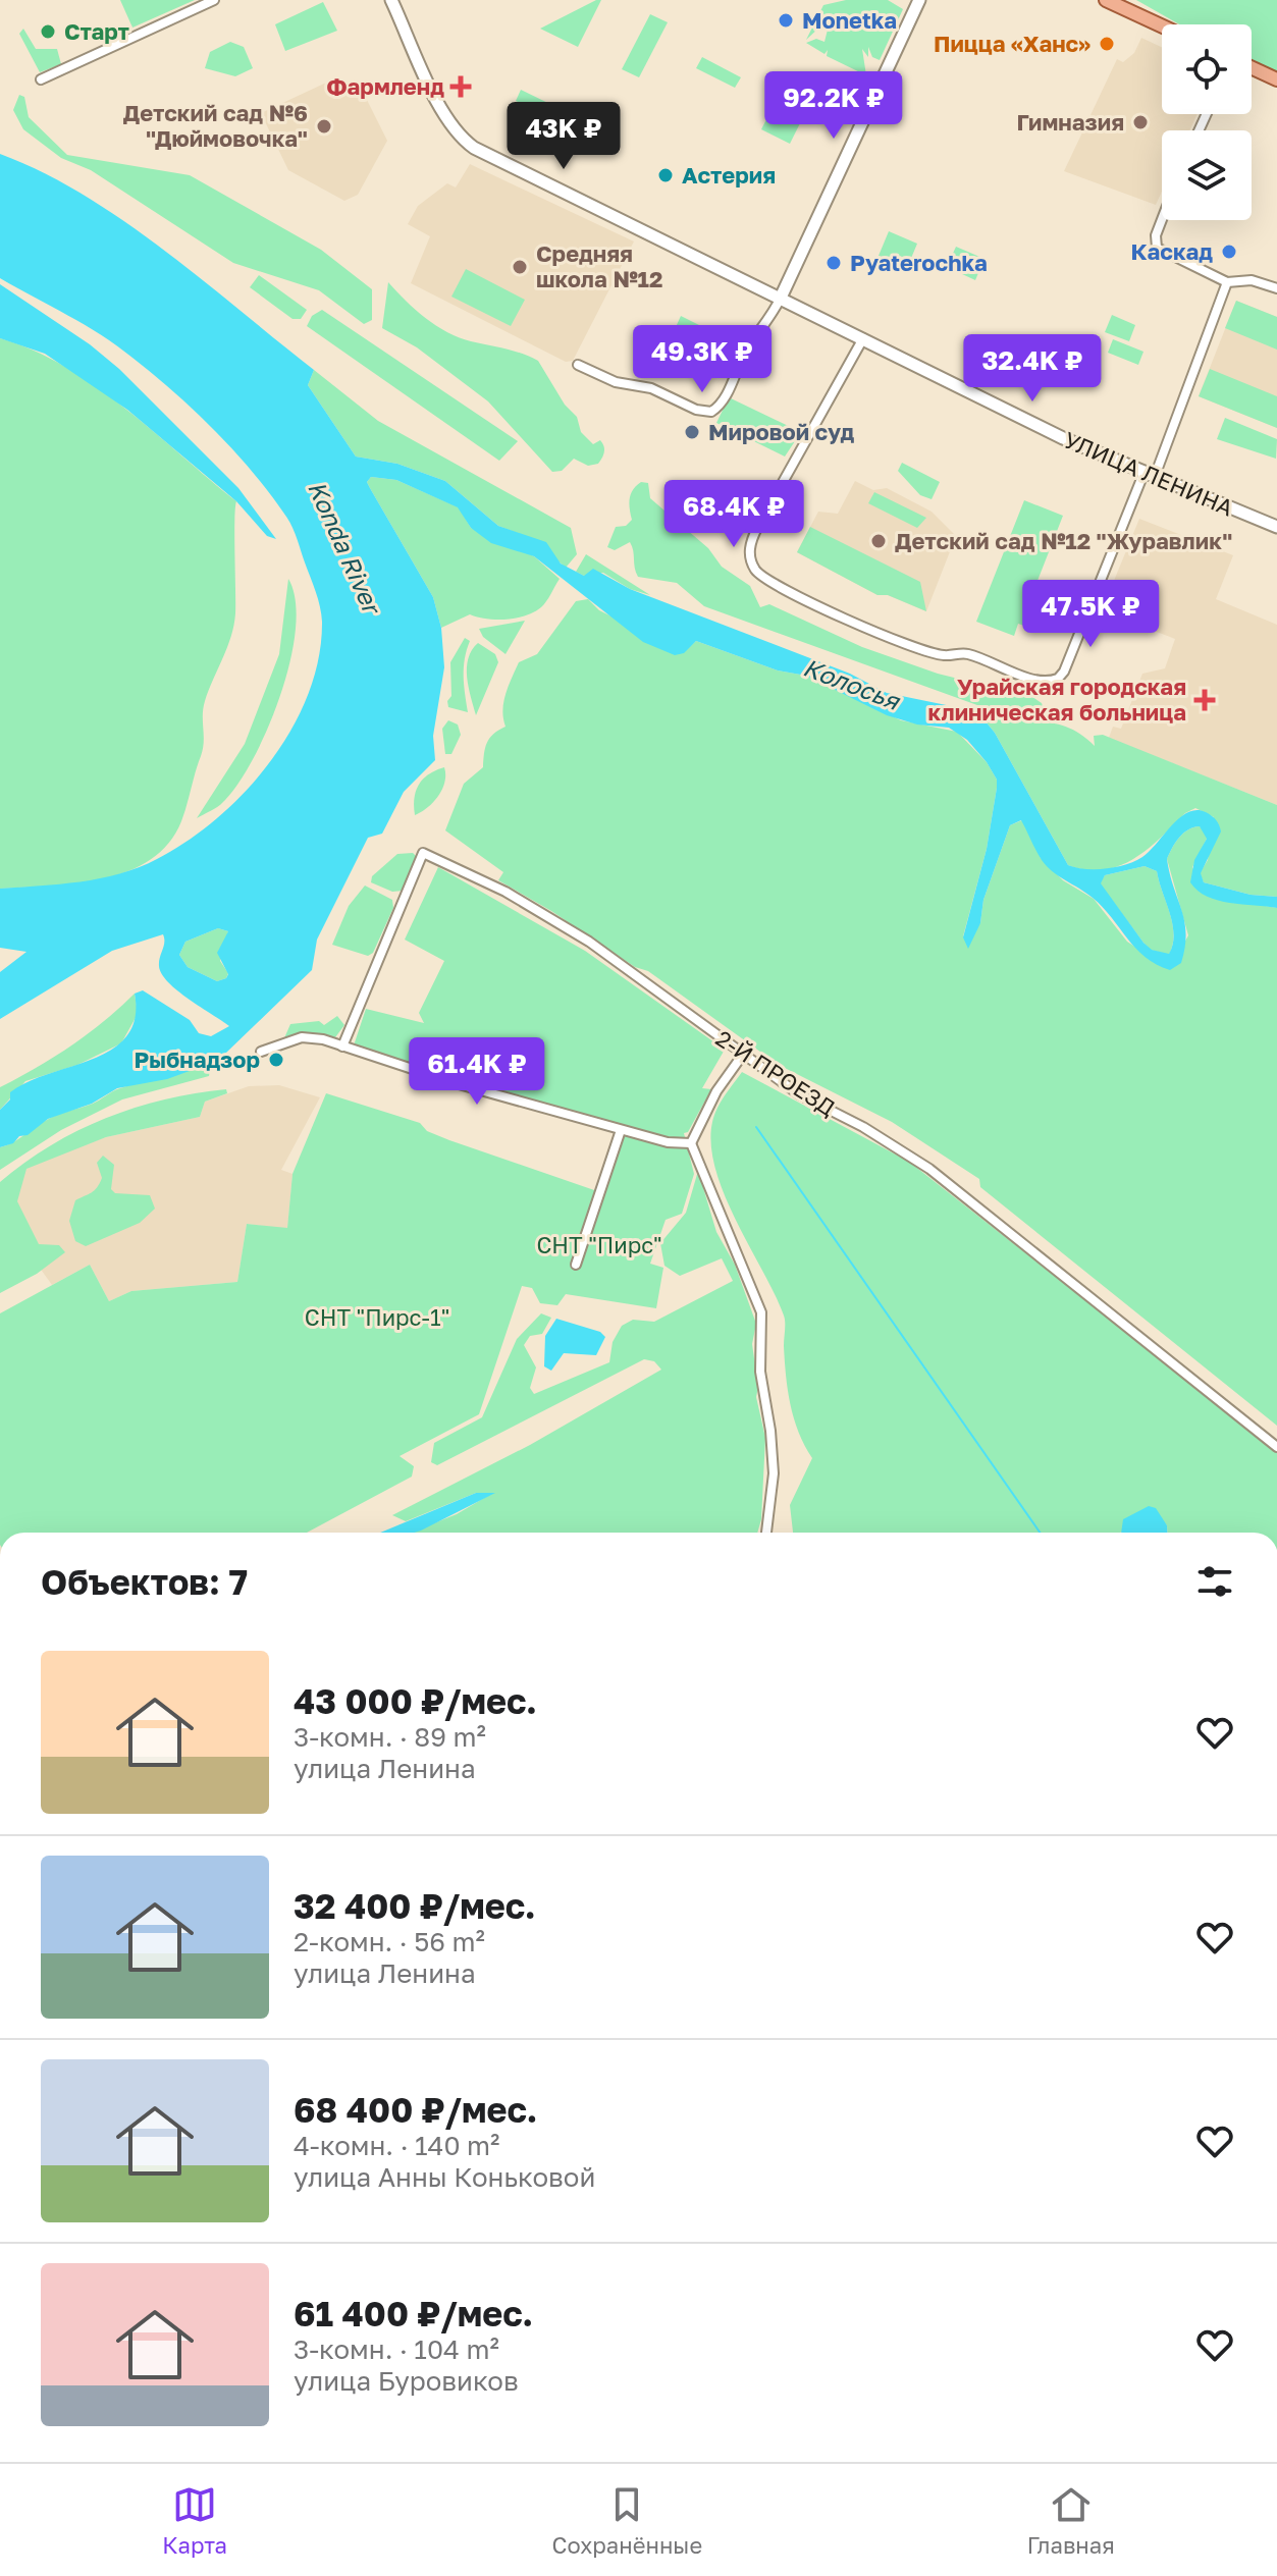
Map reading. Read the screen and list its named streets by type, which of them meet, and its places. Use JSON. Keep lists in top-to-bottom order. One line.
{"streets":{"main road":["УЛИЦА ЛЕНИНА"],"street":["2-Й ПРОЕЗД"]},"water":["Konda River","Колосья"],"parks":["СНТ \"Пирс\"","СНТ \"Пирс-1\""],"places":{"other":["Monetka","Старт","Пицца «Ханс»","Гимназия","Детский сад №6 \"Дюймовочка\"","Астерия","Каскад","Pyaterochka","Средняя школа №12","Мировой суд","Детский сад №12 \"Журавлик\"","Рыбнадзор"],"health":["Фармленд","Урайская городская клиническая больница"]},"page":{"price":["92.2K ₽","43K ₽","49.3K ₽","32.4K ₽","68.4K ₽","47.5K ₽","61.4K ₽"],"heading":"Объектов: 7","list":[{"name":"43 000 ₽/мес.","note":"3-комн. · 89 m² · улица Ленина"},{"name":"32 400 ₽/мес.","note":"2-комн. · 56 m² · улица Ленина"},{"name":"68 400 ₽/мес.","note":"4-комн. · 140 m² · улица Анны Коньковой"},{"name":"61 400 ₽/мес.","note":"3-комн. · 104 m² · улица Буровиков"}],"tabs":["Карта","Сохранённые","Главная"]}}
